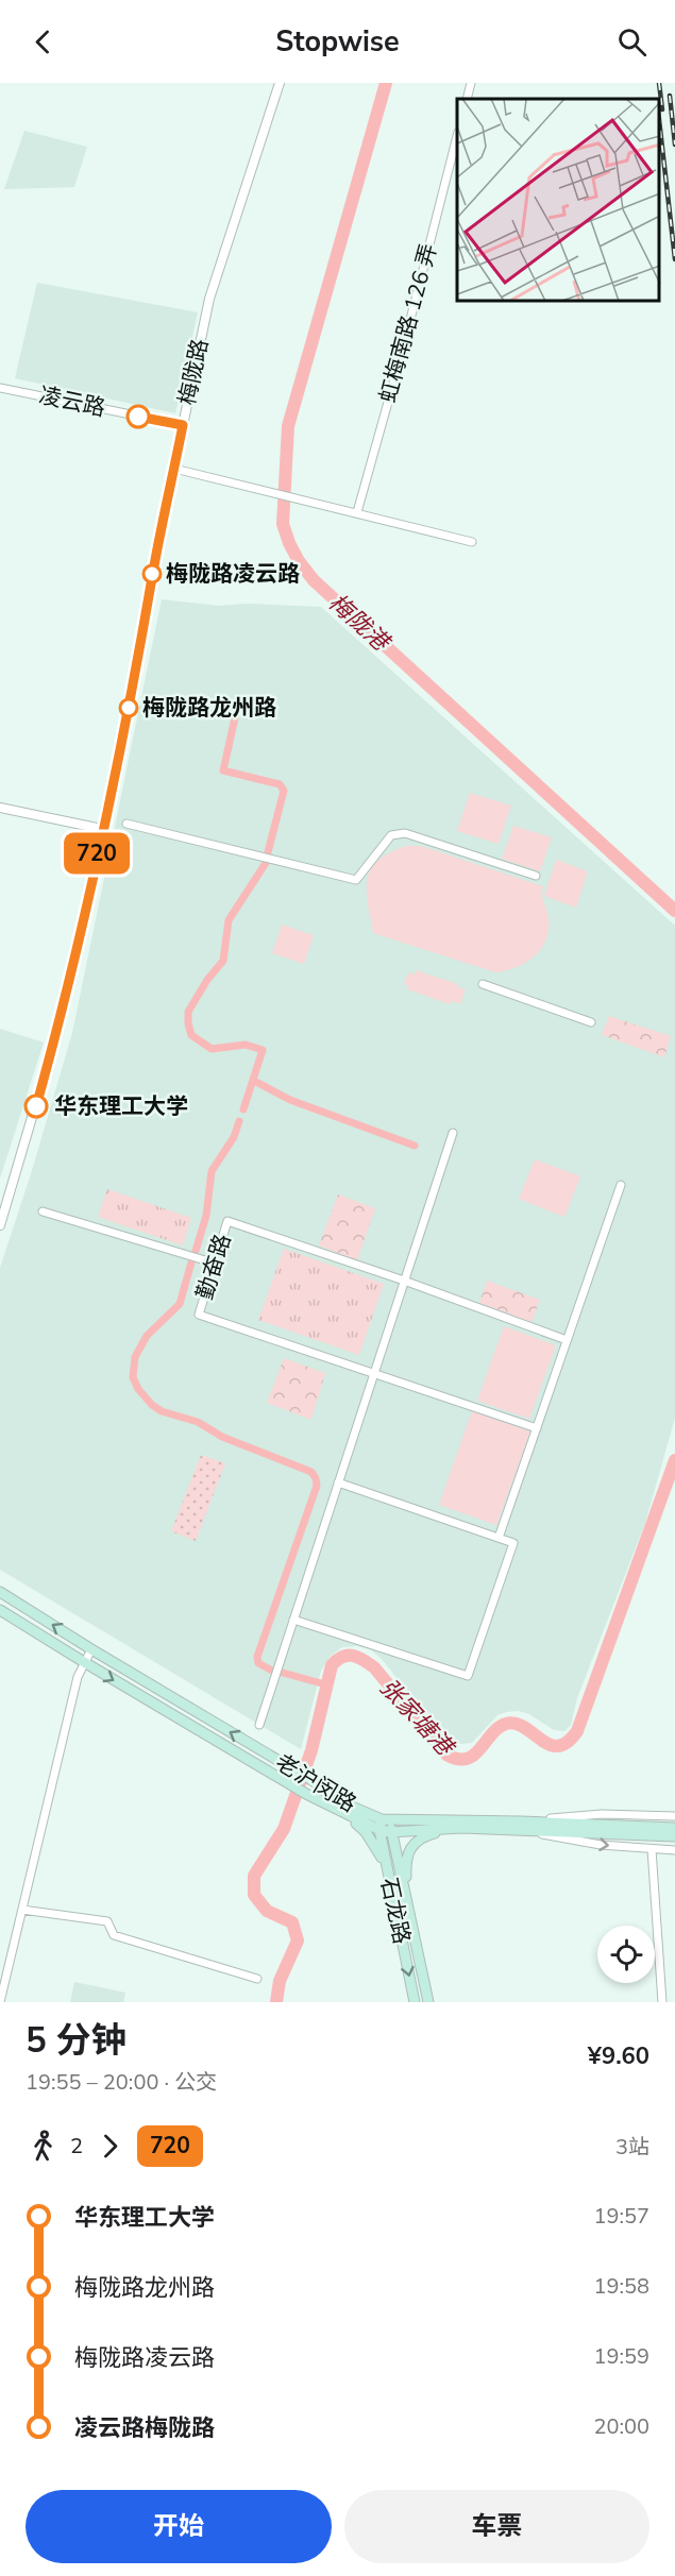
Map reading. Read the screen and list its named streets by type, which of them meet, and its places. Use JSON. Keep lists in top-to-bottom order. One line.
{"streets":{"main road":["老沪闵路","石龙路"],"street":["虹梅南路 126 弄","梅陇路","凌云路","勤奋路"]},"crossings":[["梅陇路","凌云路"],["老沪闵路","石龙路"]],"water":["梅陇港","张家塘港"],"places":["梅陇路凌云路","梅陇路龙州路","华东理工大学"],"lines":["bus line 720"],"page":{"header":"Stopwise","on_map":"720","heading":["5 分钟","19:55 – 20:00 · 公交","¥9.60"],"legs":["2","720","3站"],"list":[{"name":"华东理工大学","value":"19:57"},{"name":"梅陇路龙州路","value":"19:58"},{"name":"梅陇路凌云路","value":"19:59"},{"name":"凌云路梅陇路","value":"20:00"}],"buttons":["开始","车票"]}}
